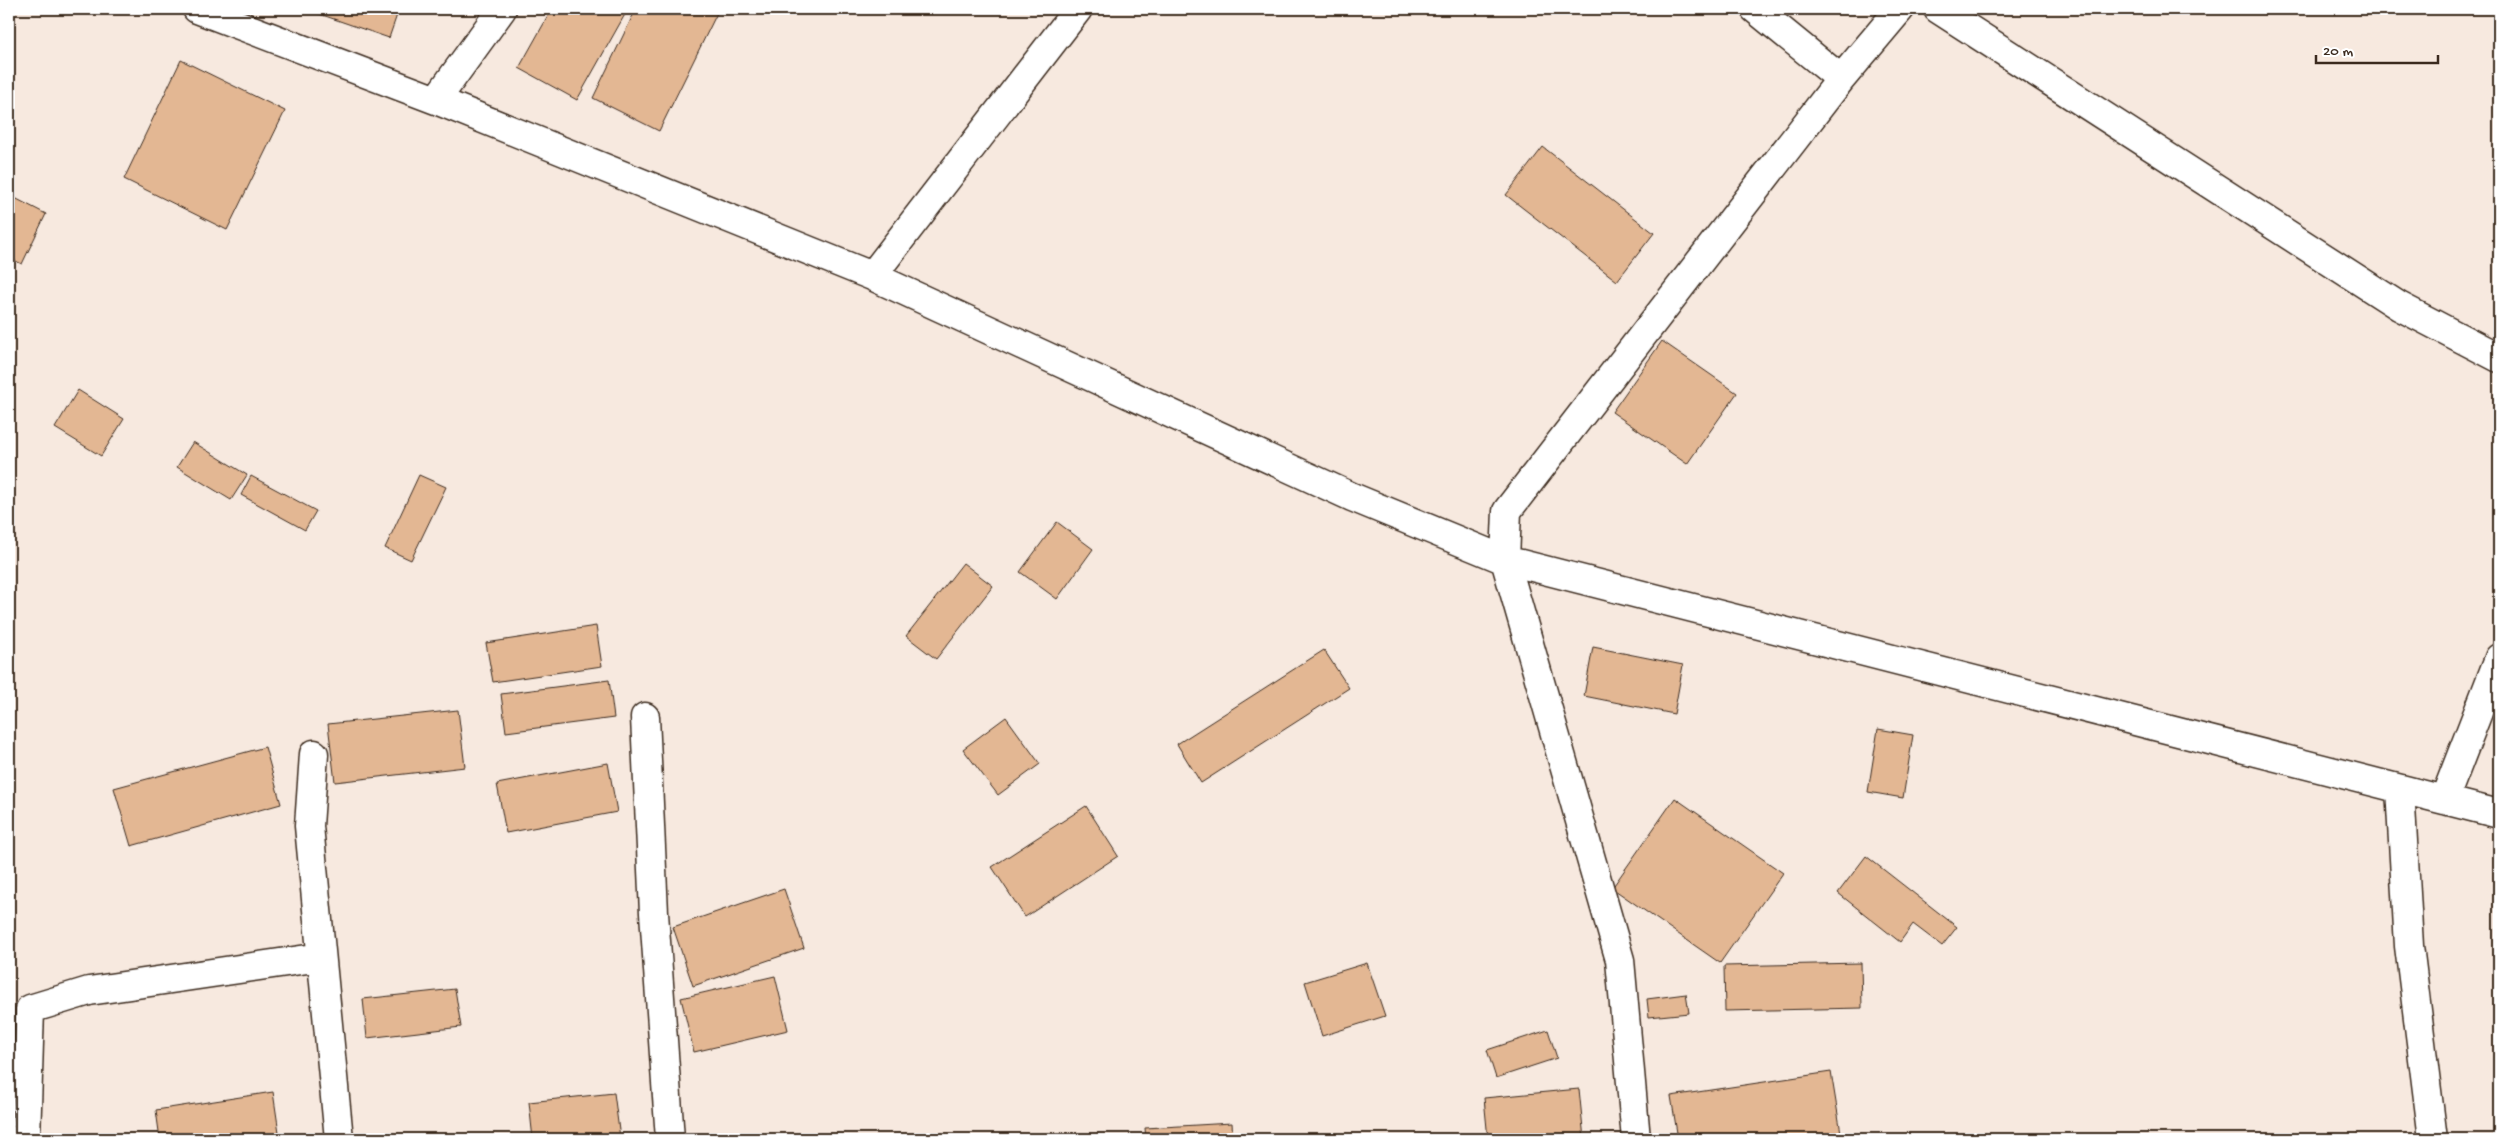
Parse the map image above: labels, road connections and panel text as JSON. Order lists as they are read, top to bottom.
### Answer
{
  "scale_bar": "20 m"
}
